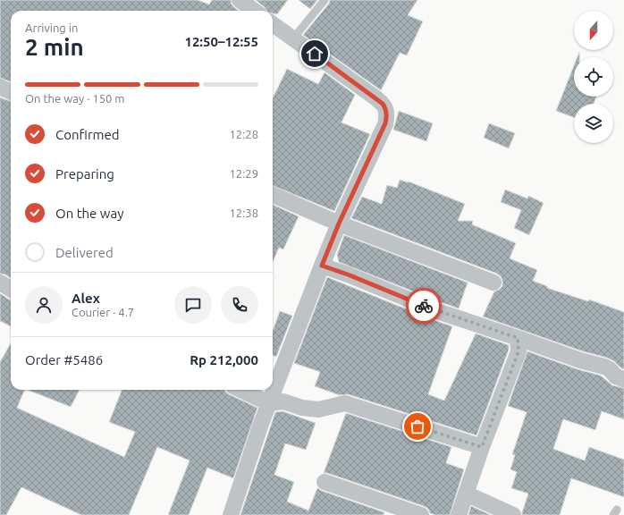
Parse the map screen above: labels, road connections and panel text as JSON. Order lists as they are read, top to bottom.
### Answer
{
  "north": "bottom",
  "page": {
    "heading": ["2 min", "Arriving in", "12:50–12:55"],
    "panel": [
      "Alex",
      "Courier · 4.7",
      "Order #5486",
      "Rp 212,000"
    ],
    "bar": "On the way · 150 m",
    "list": [
      ["Confirmed", "12:28"],
      ["Preparing", "12:29"],
      ["On the way", "12:38"],
      "Delivered"
    ]
  }
}
